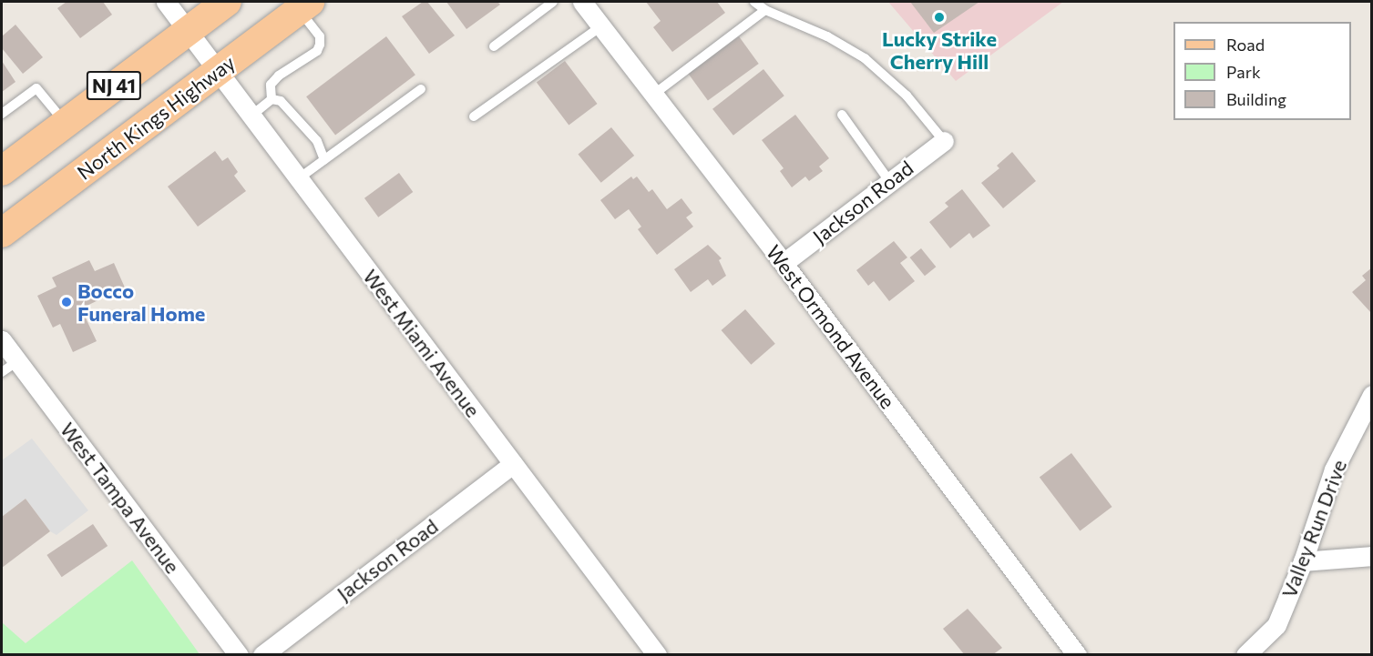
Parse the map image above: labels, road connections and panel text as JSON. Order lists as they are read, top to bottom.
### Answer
{
  "streets": {
    "main road": ["NJ 41", "North Kings Highway"],
    "street": [
      "Jackson Road",
      "West Ormond Avenue",
      "West Miami Avenue",
      "West Tampa Avenue",
      "Valley Run Drive"
    ]
  },
  "crossings": [
    ["NJ 41", "West Miami Avenue"],
    ["North Kings Highway", "West Miami Avenue"],
    ["Jackson Road", "West Ormond Avenue"],
    ["Jackson Road", "West Miami Avenue"]
  ],
  "places": ["Lucky Strike Cherry Hill", "Bocco Funeral Home"],
  "legend": ["Road", "Park", "Building"]
}
